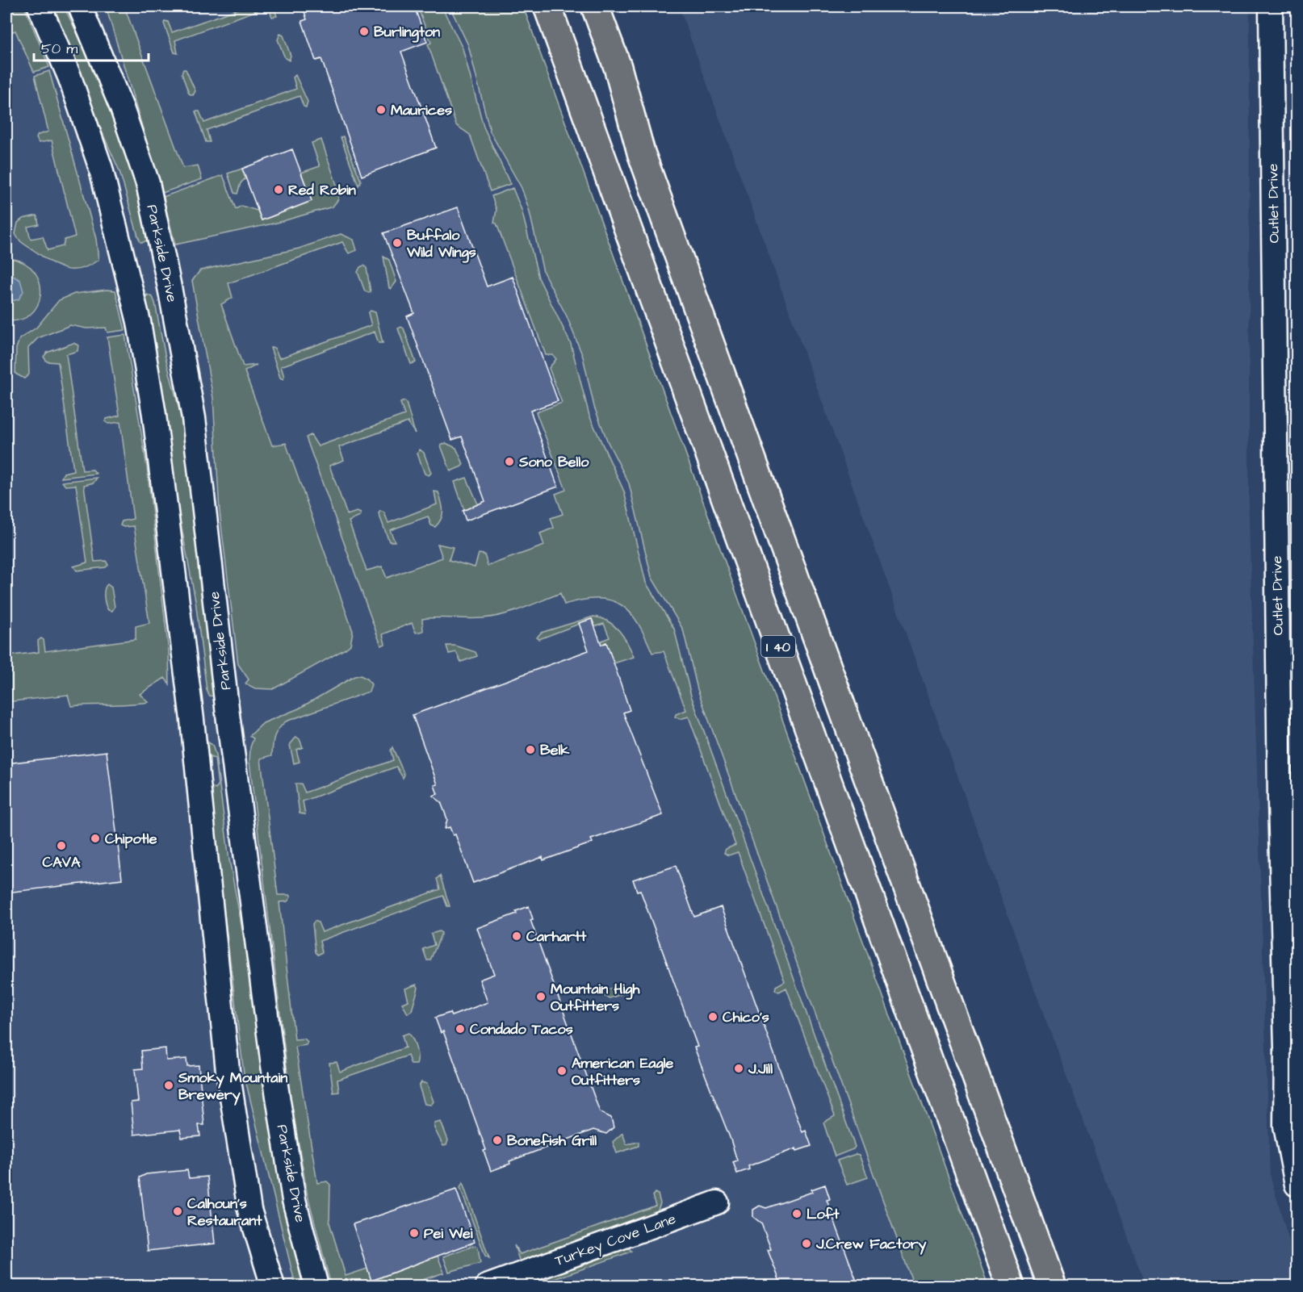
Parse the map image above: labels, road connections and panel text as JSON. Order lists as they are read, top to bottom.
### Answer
{
  "streets": {
    "highway": ["I 40"],
    "street": ["Outlet Drive", "Parkside Drive", "Turkey Cove Lane"]
  },
  "places": [
    "Burlington",
    "Maurices",
    "Red Robin",
    "Buffalo Wild Wings",
    "Sono Bello",
    "Belk",
    "Chipotle",
    "CAVA",
    "Carhartt",
    "Mountain High Outfitters",
    "Chico's",
    "Condado Tacos",
    "J.Jill",
    "American Eagle Outfitters",
    "Smoky Mountain Brewery",
    "Bonefish Grill",
    "Calhoun's Restaurant",
    "Loft",
    "Pei Wei",
    "J.Crew Factory"
  ],
  "scale_bar": "50 m"
}
